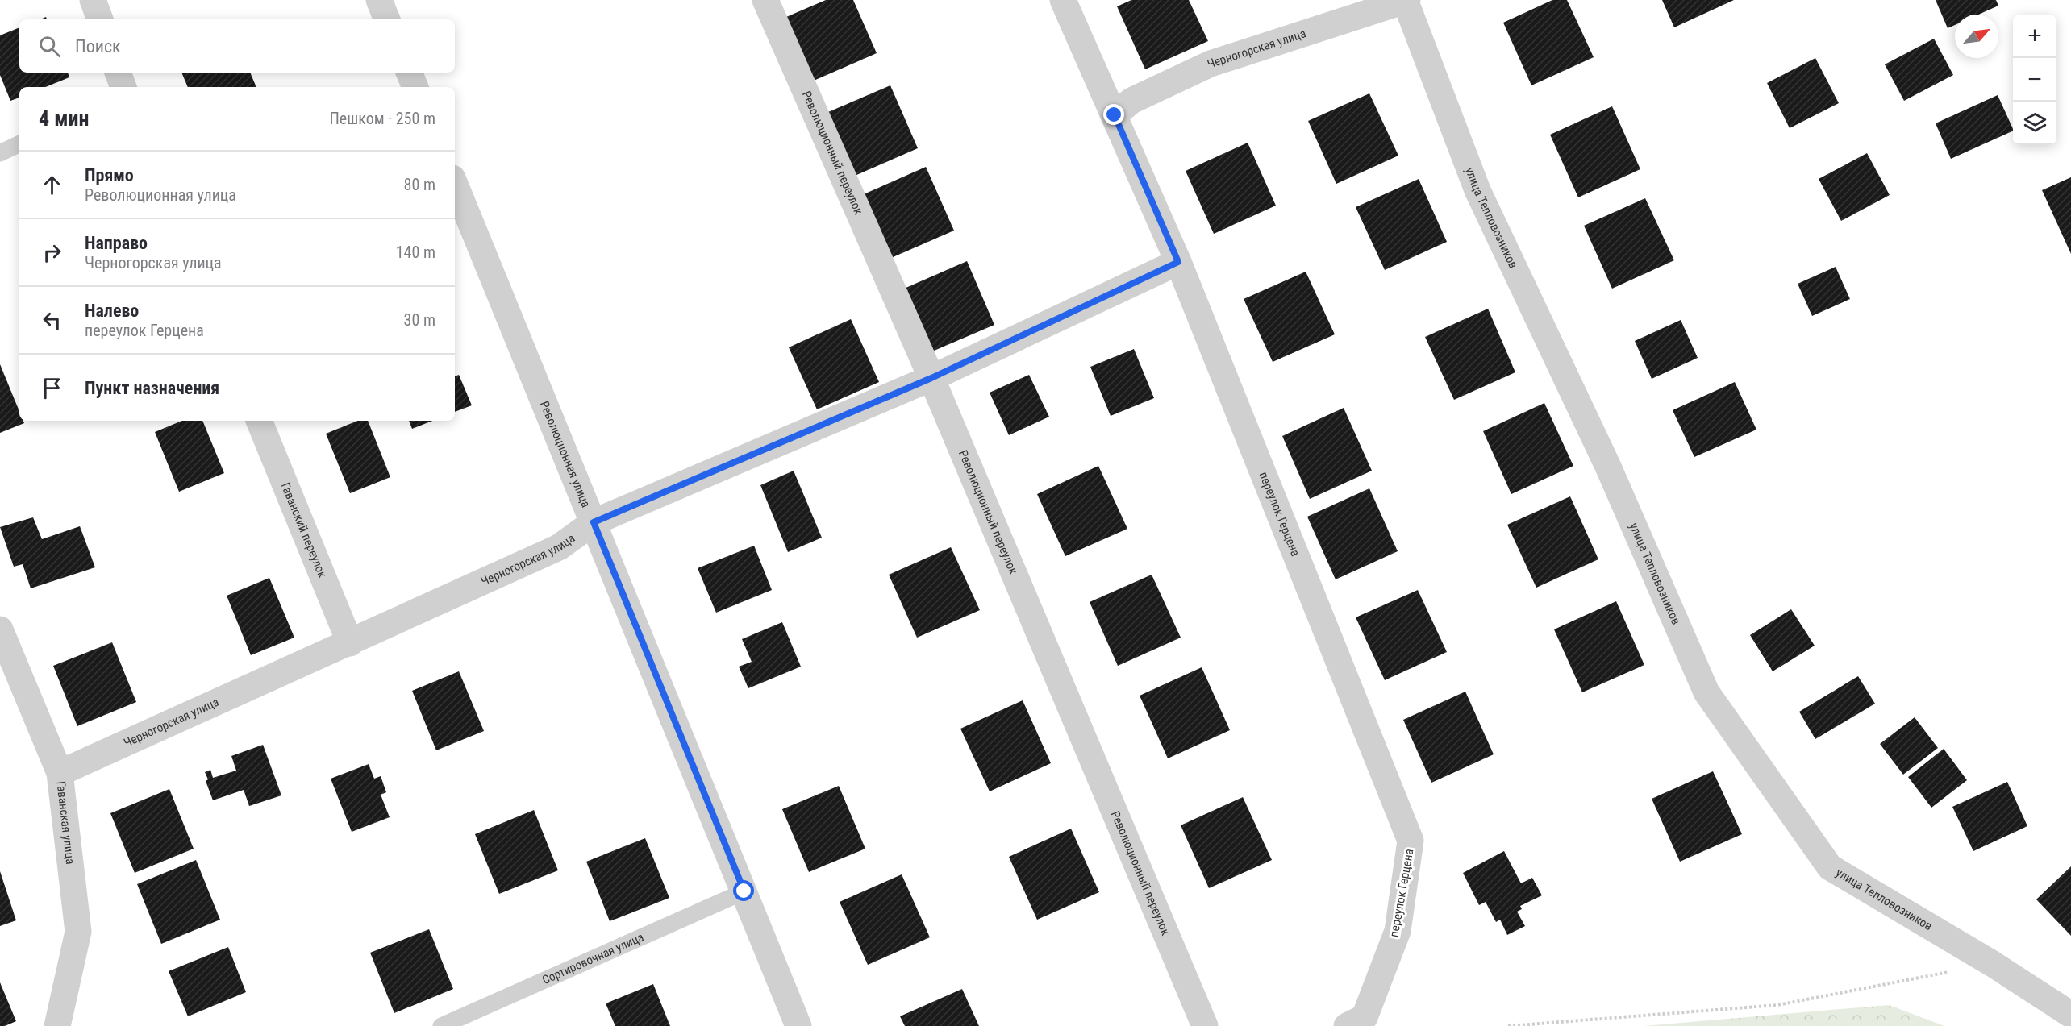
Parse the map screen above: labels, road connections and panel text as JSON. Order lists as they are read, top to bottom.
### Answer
{
  "streets": {
    "street": [
      "Черногорская улица",
      "Революционный переулок",
      "улица Тепловозников",
      "Революционная улица",
      "переулок Герцена",
      "Гаванский переулок",
      "Гаванская улица"
    ],
    "lane": ["Сортировочная улица"]
  },
  "crossings": [
    ["Черногорская улица", "Революционный переулок"],
    ["Черногорская улица", "улица Тепловозников"],
    ["Черногорская улица", "Революционная улица"],
    ["Черногорская улица", "переулок Герцена"],
    ["Черногорская улица", "Гаванский переулок"],
    ["Черногорская улица", "Гаванская улица"],
    ["Революционная улица", "Сортировочная улица"]
  ],
  "north": "top right",
  "page": {
    "map_buttons": ["+", "−"],
    "search": "Поиск",
    "heading": ["4 мин", "Пешком · 250 m"],
    "list": [
      ["Прямо", "Революционная улица", "80 m"],
      ["Направо", "Черногорская улица", "140 m"],
      ["Налево", "переулок Герцена", "30 m"],
      "Пункт назначения"
    ]
  }
}
